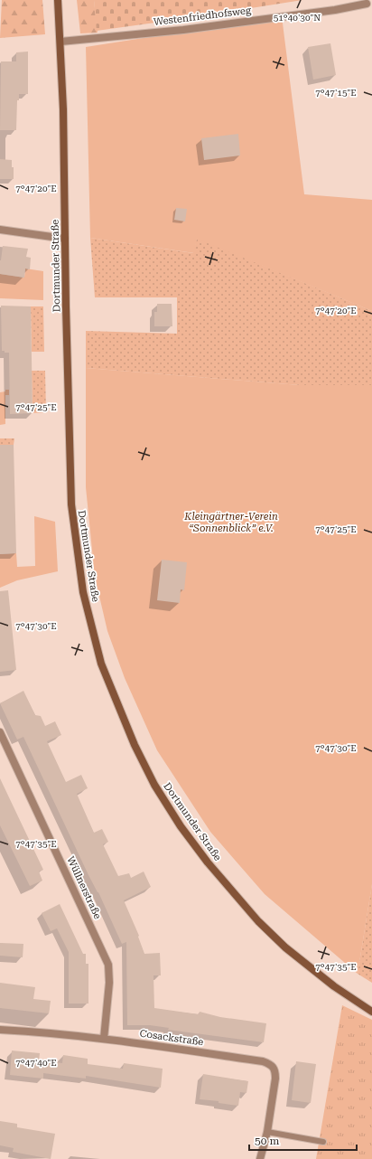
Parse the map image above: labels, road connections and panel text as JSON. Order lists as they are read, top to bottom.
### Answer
{
  "streets": {
    "main road": ["Dortmunder Straße"],
    "street": ["Westenfriedhofsweg", "Wüllnerstraße", "Cosackstraße"]
  },
  "crossings": [
    ["Westenfriedhofsweg", "Dortmunder Straße"],
    ["Wüllnerstraße", "Cosackstraße"]
  ],
  "parks": ["Kleingärtner-Verein “Sonnenblick” e.V."],
  "scale_bar": "50 m",
  "coordinates": [
    "51°40'30\"N",
    "7°47'15\"E",
    "7°47'20\"E",
    "7°47'25\"E",
    "7°47'30\"E",
    "7°47'35\"E",
    "7°47'40\"E"
  ]
}
